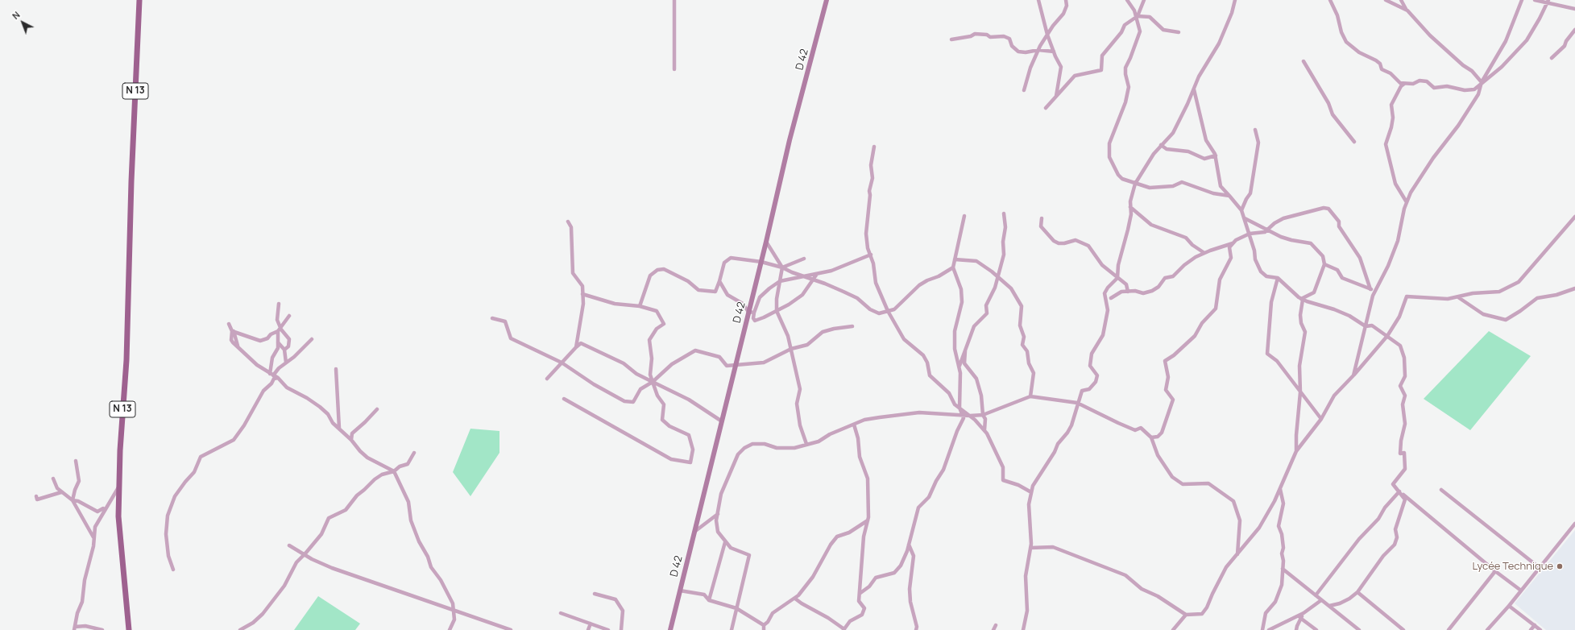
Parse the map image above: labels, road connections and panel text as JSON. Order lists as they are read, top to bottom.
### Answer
{
  "streets": {
    "main road": ["N 13"],
    "street": ["D 42"]
  },
  "places": ["Lycée Technique"],
  "north": "top left"
}
